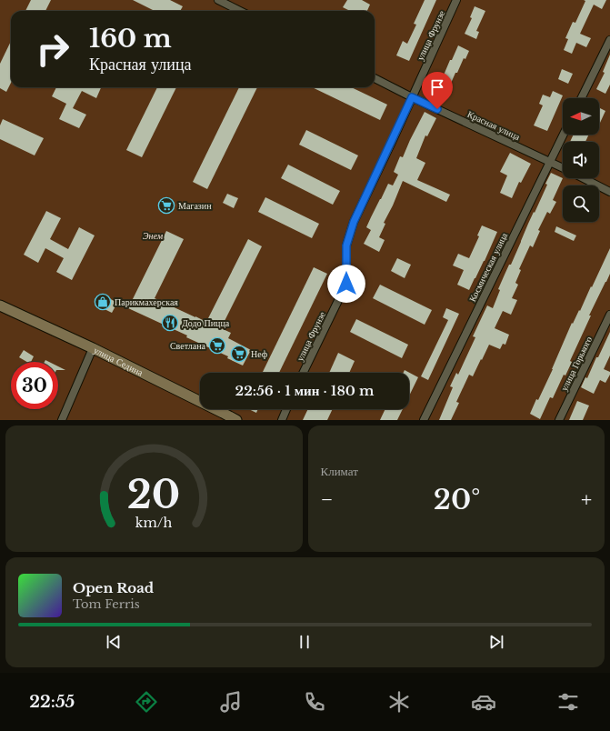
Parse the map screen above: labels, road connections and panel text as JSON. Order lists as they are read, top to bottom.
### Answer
{
  "streets": {
    "street": [
      "улица Фрунзе",
      "Красная улица",
      "Космическая улица",
      "улица Седина",
      "улица Горького"
    ]
  },
  "crossings": [
    ["улица Фрунзе", "Красная улица"],
    ["Красная улица", "Космическая улица"]
  ],
  "parks": ["Энем"],
  "places": {
    "supermarket": ["Магазин", "Светлана", "Неф"],
    "shop": ["Парикмахерская"],
    "restaurant": ["Додо Пицца"]
  },
  "north": "left",
  "page": {
    "turn": ["160 m", "Красная улица"],
    "limit": "30",
    "trip": "22:56 · 1 мин · 180 m",
    "tile": "Климат",
    "heat": ["−", "20°", "+"],
    "song": ["Open Road", "Tom Ferris"],
    "tabs": "22:55",
    "gauge": ["20", "km/h"]
  }
}
